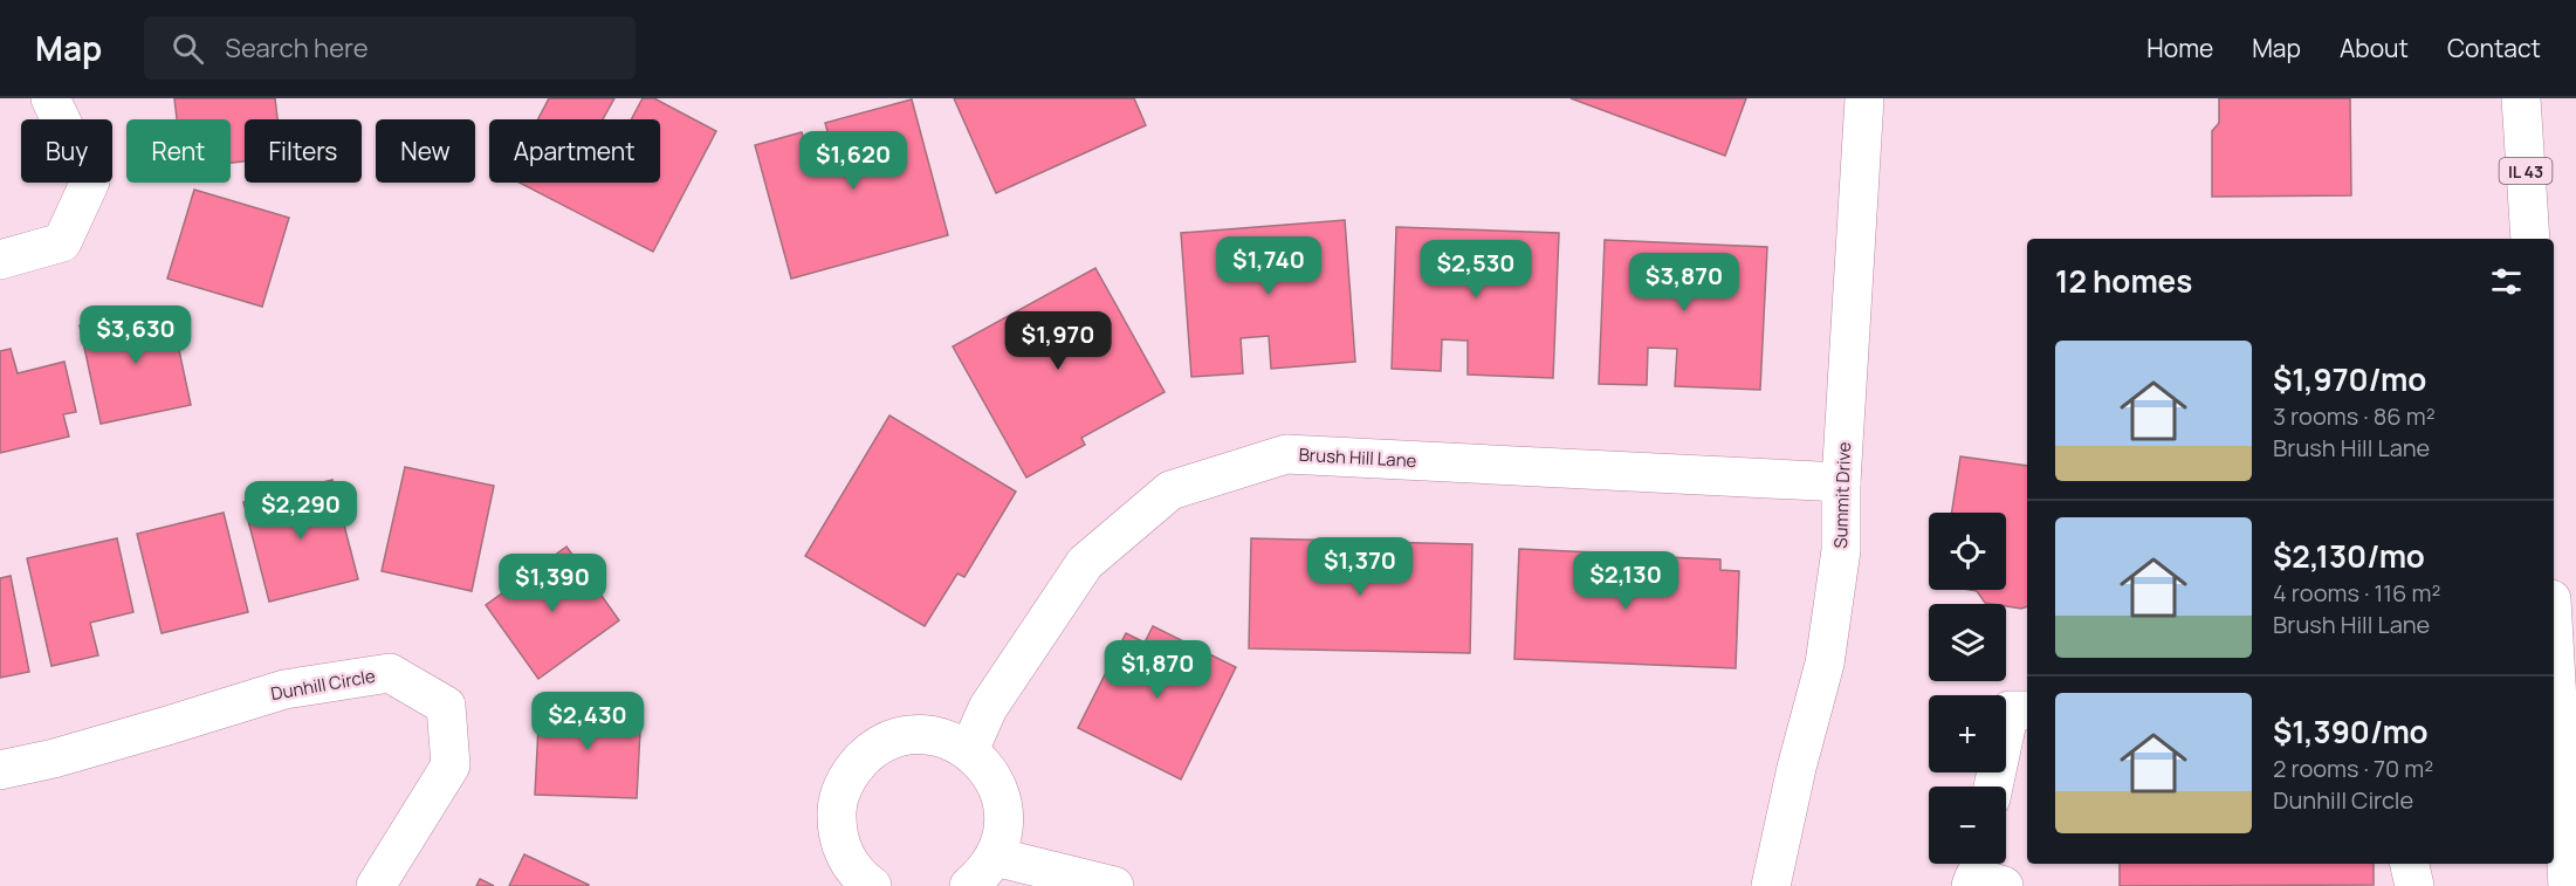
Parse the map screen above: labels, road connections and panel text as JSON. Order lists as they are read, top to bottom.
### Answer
{
  "streets": {
    "street": [
      "IL 43",
      "Brush Hill Lane",
      "Summit Drive",
      "Dunhill Circle"
    ]
  },
  "crossings": [
    ["Brush Hill Lane", "Summit Drive"]
  ],
  "page": {
    "header": "Map",
    "search": "Search here",
    "nav": [
      "Home",
      "Map",
      "About",
      "Contact"
    ],
    "chip": [
      "Buy",
      "Rent",
      "Filters",
      "New",
      "Apartment"
    ],
    "price": [
      "$1,620",
      "$1,740",
      "$2,530",
      "$3,870",
      "$3,630",
      "$1,970",
      "$2,290",
      "$1,370",
      "$2,130",
      "$1,390",
      "$1,870",
      "$2,430"
    ],
    "heading": "12 homes",
    "list": [
      {
        "name": "$1,970/mo",
        "note": "3 rooms · 86 m² · Brush Hill Lane"
      },
      {
        "name": "$2,130/mo",
        "note": "4 rooms · 116 m² · Brush Hill Lane"
      },
      {
        "name": "$1,390/mo",
        "note": "2 rooms · 70 m² · Dunhill Circle"
      }
    ],
    "map_buttons": ["+", "−"]
  }
}
